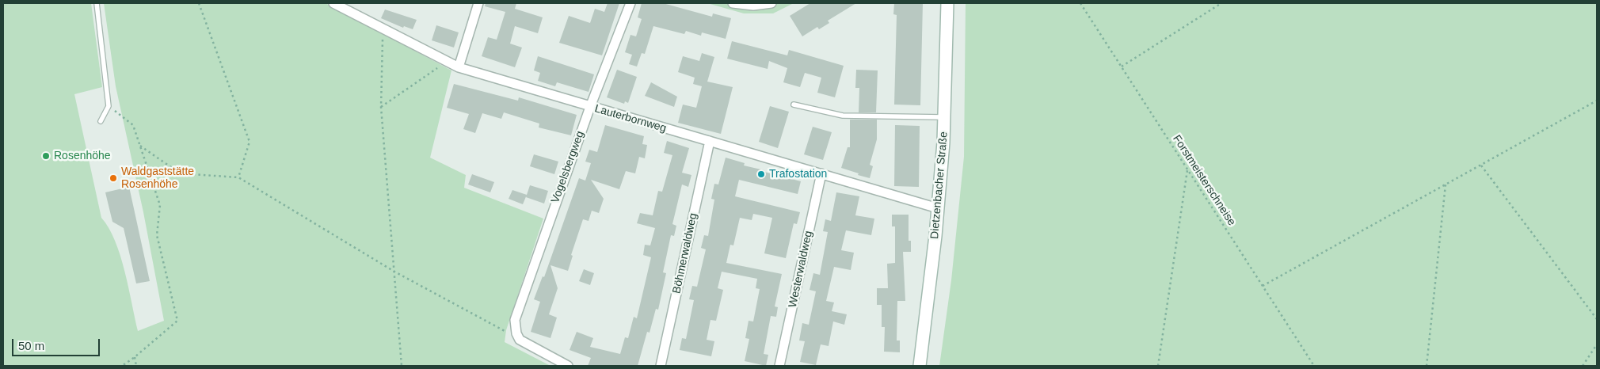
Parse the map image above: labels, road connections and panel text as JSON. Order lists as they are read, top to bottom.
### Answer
{
  "streets": {
    "main road": ["Dietzenbacher Straße"],
    "street": [
      "Lauterbornweg",
      "Vogelsbergweg",
      "Böhmerwaldweg",
      "Westerwaldweg"
    ],
    "path": ["Forstmeisterschneise"]
  },
  "crossings": [
    ["Lauterbornweg", "Vogelsbergweg"],
    ["Lauterbornweg", "Dietzenbacher Straße"],
    ["Lauterbornweg", "Böhmerwaldweg"],
    ["Lauterbornweg", "Westerwaldweg"]
  ],
  "places": ["Rosenhöhe", "Trafostation", "Waldgaststätte Rosenhöhe"],
  "scale_bar": "50 m"
}
